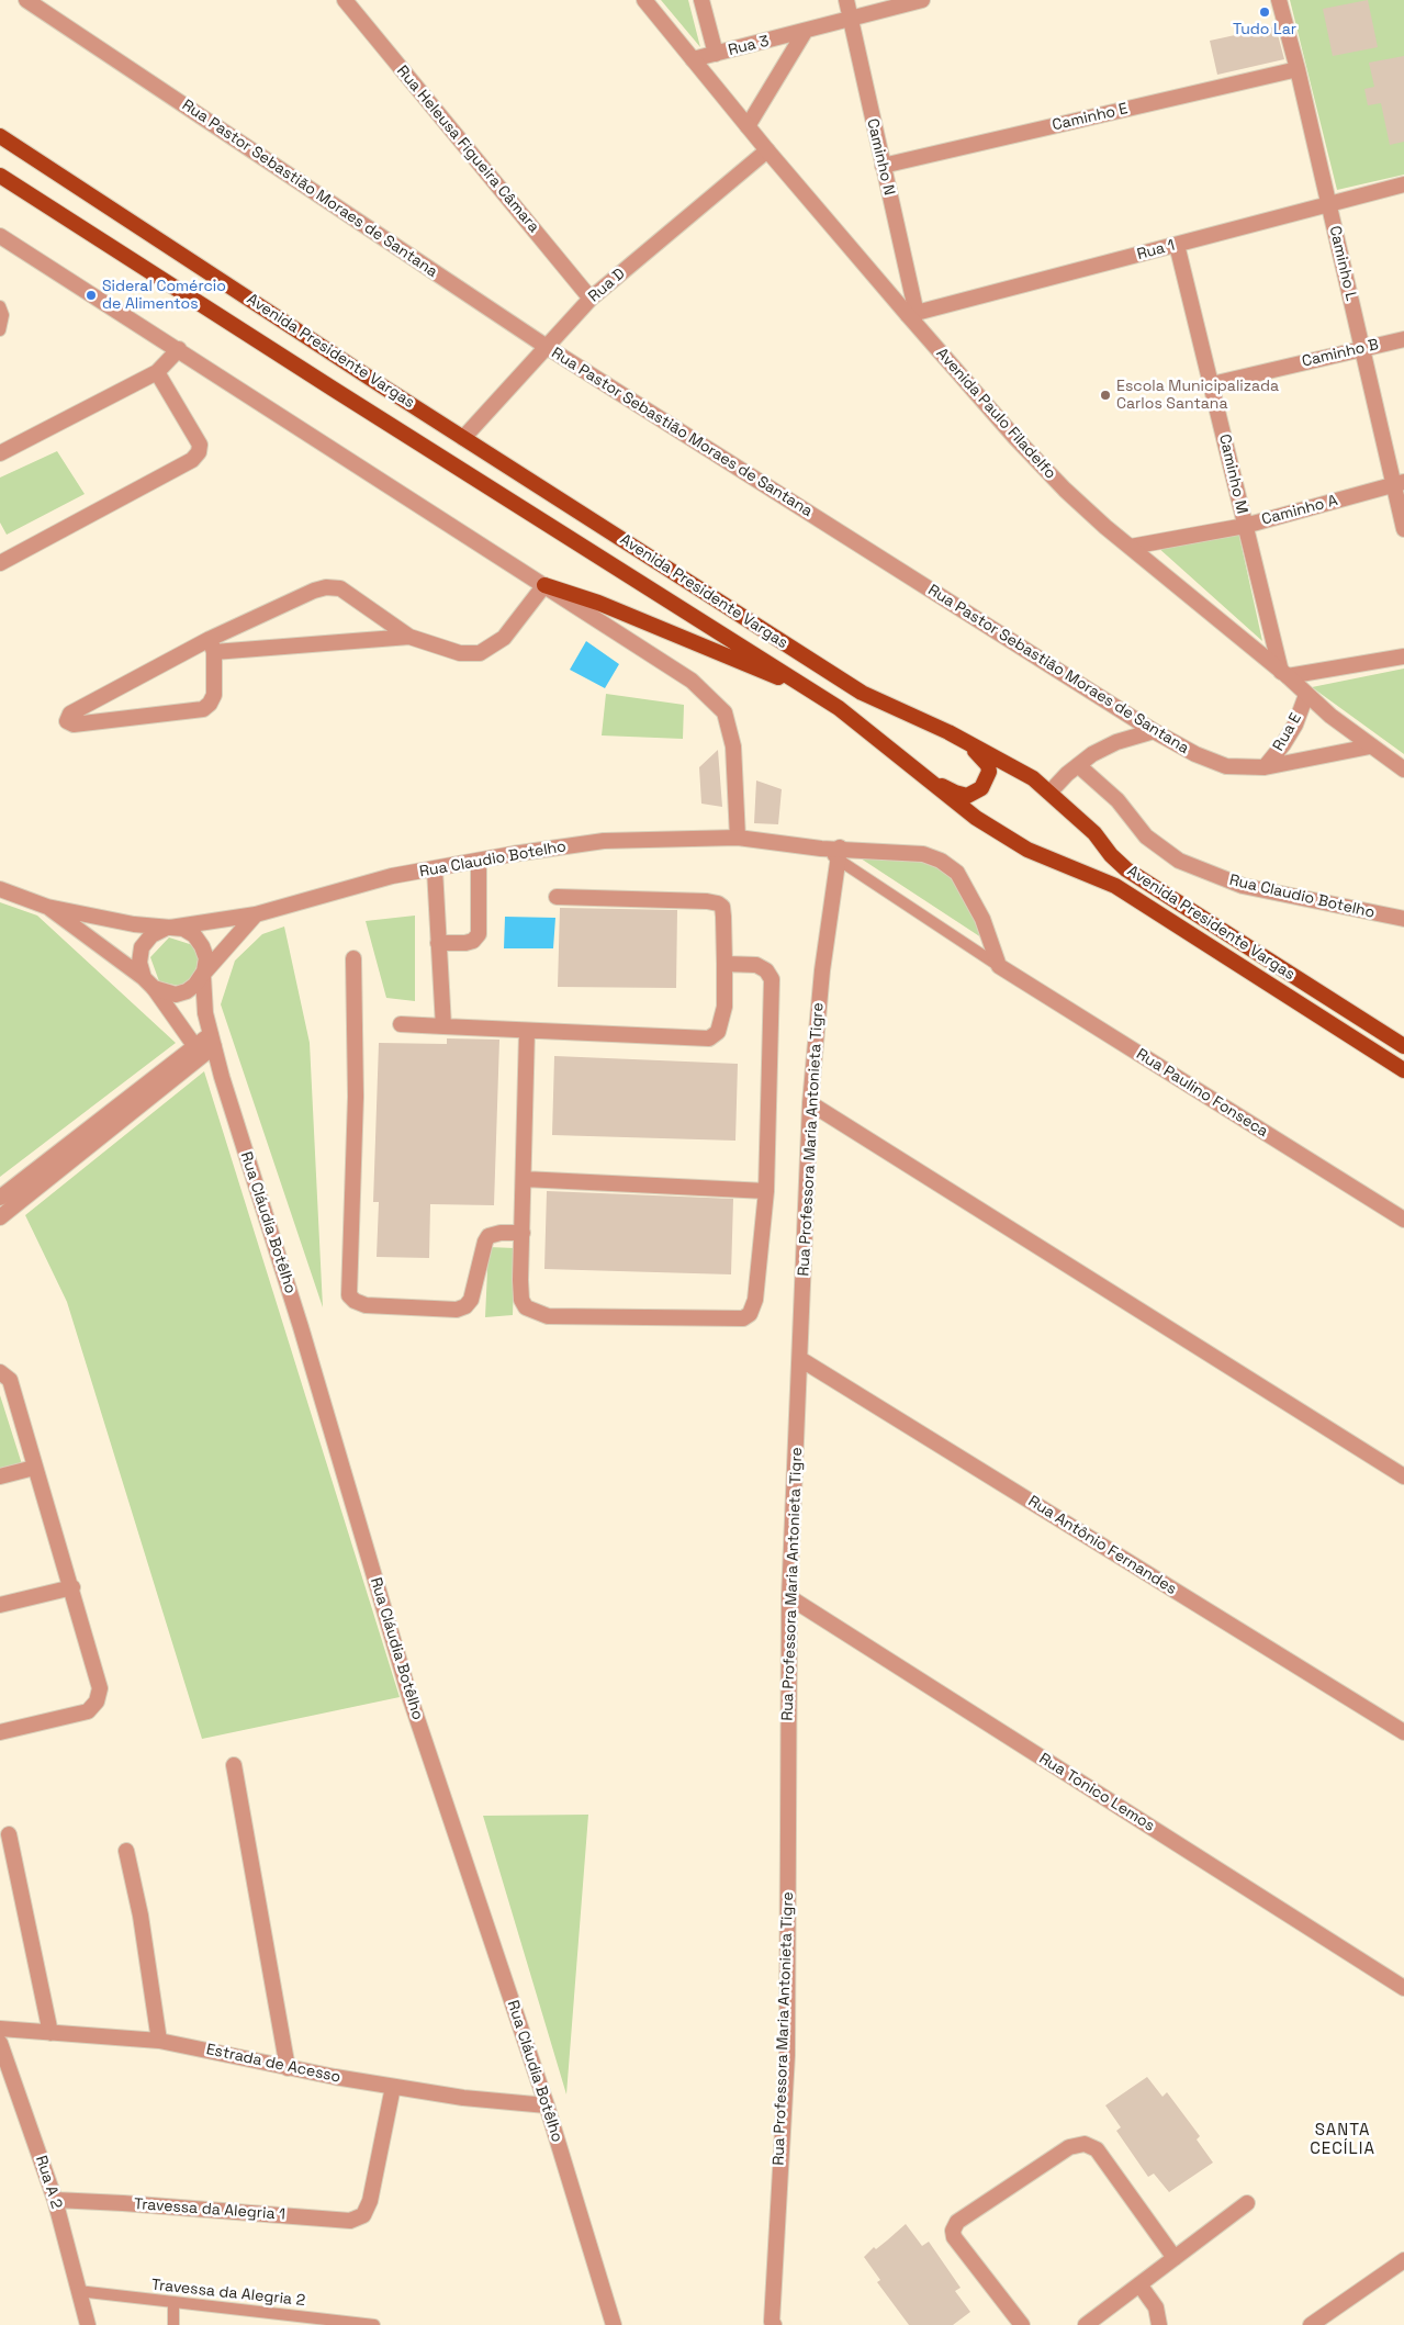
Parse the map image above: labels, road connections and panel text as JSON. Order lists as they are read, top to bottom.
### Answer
{
  "streets": {
    "main road": ["Avenida Presidente Vargas"],
    "street": [
      "Rua 3",
      "Caminho E",
      "Rua Heleusa Figueira Câmara",
      "Caminho N",
      "Rua Pastor Sebastião Moraes de Santana",
      "Rua 1",
      "Caminho L",
      "Rua D",
      "Caminho B",
      "Avenida Paulo Filadelfo",
      "Caminho M",
      "Caminho A",
      "Rua E",
      "Rua Claudio Botelho",
      "Rua Paulino Fonseca",
      "Rua Professora Maria Antonieta Tigre",
      "Rua Cláudia Botêlho",
      "Rua Antônio Fernandes",
      "Rua Tonico Lemos",
      "Estrada de Acesso",
      "Rua A 2",
      "Travessa da Alegria 1"
    ],
    "lane": ["Travessa da Alegria 2"]
  },
  "crossings": [
    ["Rua 3", "Caminho N"],
    ["Rua 3", "Avenida Paulo Filadelfo"],
    ["Caminho E", "Caminho N"],
    ["Caminho E", "Caminho L"],
    ["Rua Heleusa Figueira Câmara", "Rua D"],
    ["Caminho N", "Rua 1"],
    ["Caminho N", "Avenida Paulo Filadelfo"],
    ["Rua Pastor Sebastião Moraes de Santana", "Rua D"],
    ["Rua Pastor Sebastião Moraes de Santana", "Avenida Paulo Filadelfo"],
    ["Rua Pastor Sebastião Moraes de Santana", "Rua E"],
    ["Rua 1", "Caminho L"],
    ["Rua 1", "Avenida Paulo Filadelfo"],
    ["Rua 1", "Caminho M"],
    ["Caminho L", "Caminho B"],
    ["Caminho L", "Caminho A"],
    ["Rua D", "Avenida Presidente Vargas"],
    ["Rua D", "Avenida Paulo Filadelfo"],
    ["Caminho B", "Caminho M"],
    ["Avenida Paulo Filadelfo", "Caminho M"],
    ["Avenida Paulo Filadelfo", "Caminho A"],
    ["Avenida Paulo Filadelfo", "Rua E"],
    ["Caminho M", "Caminho A"],
    ["Rua Claudio Botelho", "Rua Paulino Fonseca"],
    ["Rua Claudio Botelho", "Rua Professora Maria Antonieta Tigre"],
    ["Rua Claudio Botelho", "Rua Cláudia Botêlho"],
    ["Rua Paulino Fonseca", "Rua Professora Maria Antonieta Tigre"],
    ["Rua Professora Maria Antonieta Tigre", "Rua Antônio Fernandes"],
    ["Rua Professora Maria Antonieta Tigre", "Rua Tonico Lemos"],
    ["Rua Cláudia Botêlho", "Estrada de Acesso"],
    ["Estrada de Acesso", "Travessa da Alegria 1"],
    ["Rua A 2", "Travessa da Alegria 1"],
    ["Rua A 2", "Travessa da Alegria 2"]
  ],
  "districts": ["SANTA CECÍLIA"],
  "places": ["Tudo Lar", "Sideral Comércio de Alimentos", "Escola Municipalizada Carlos Santana"]
}
